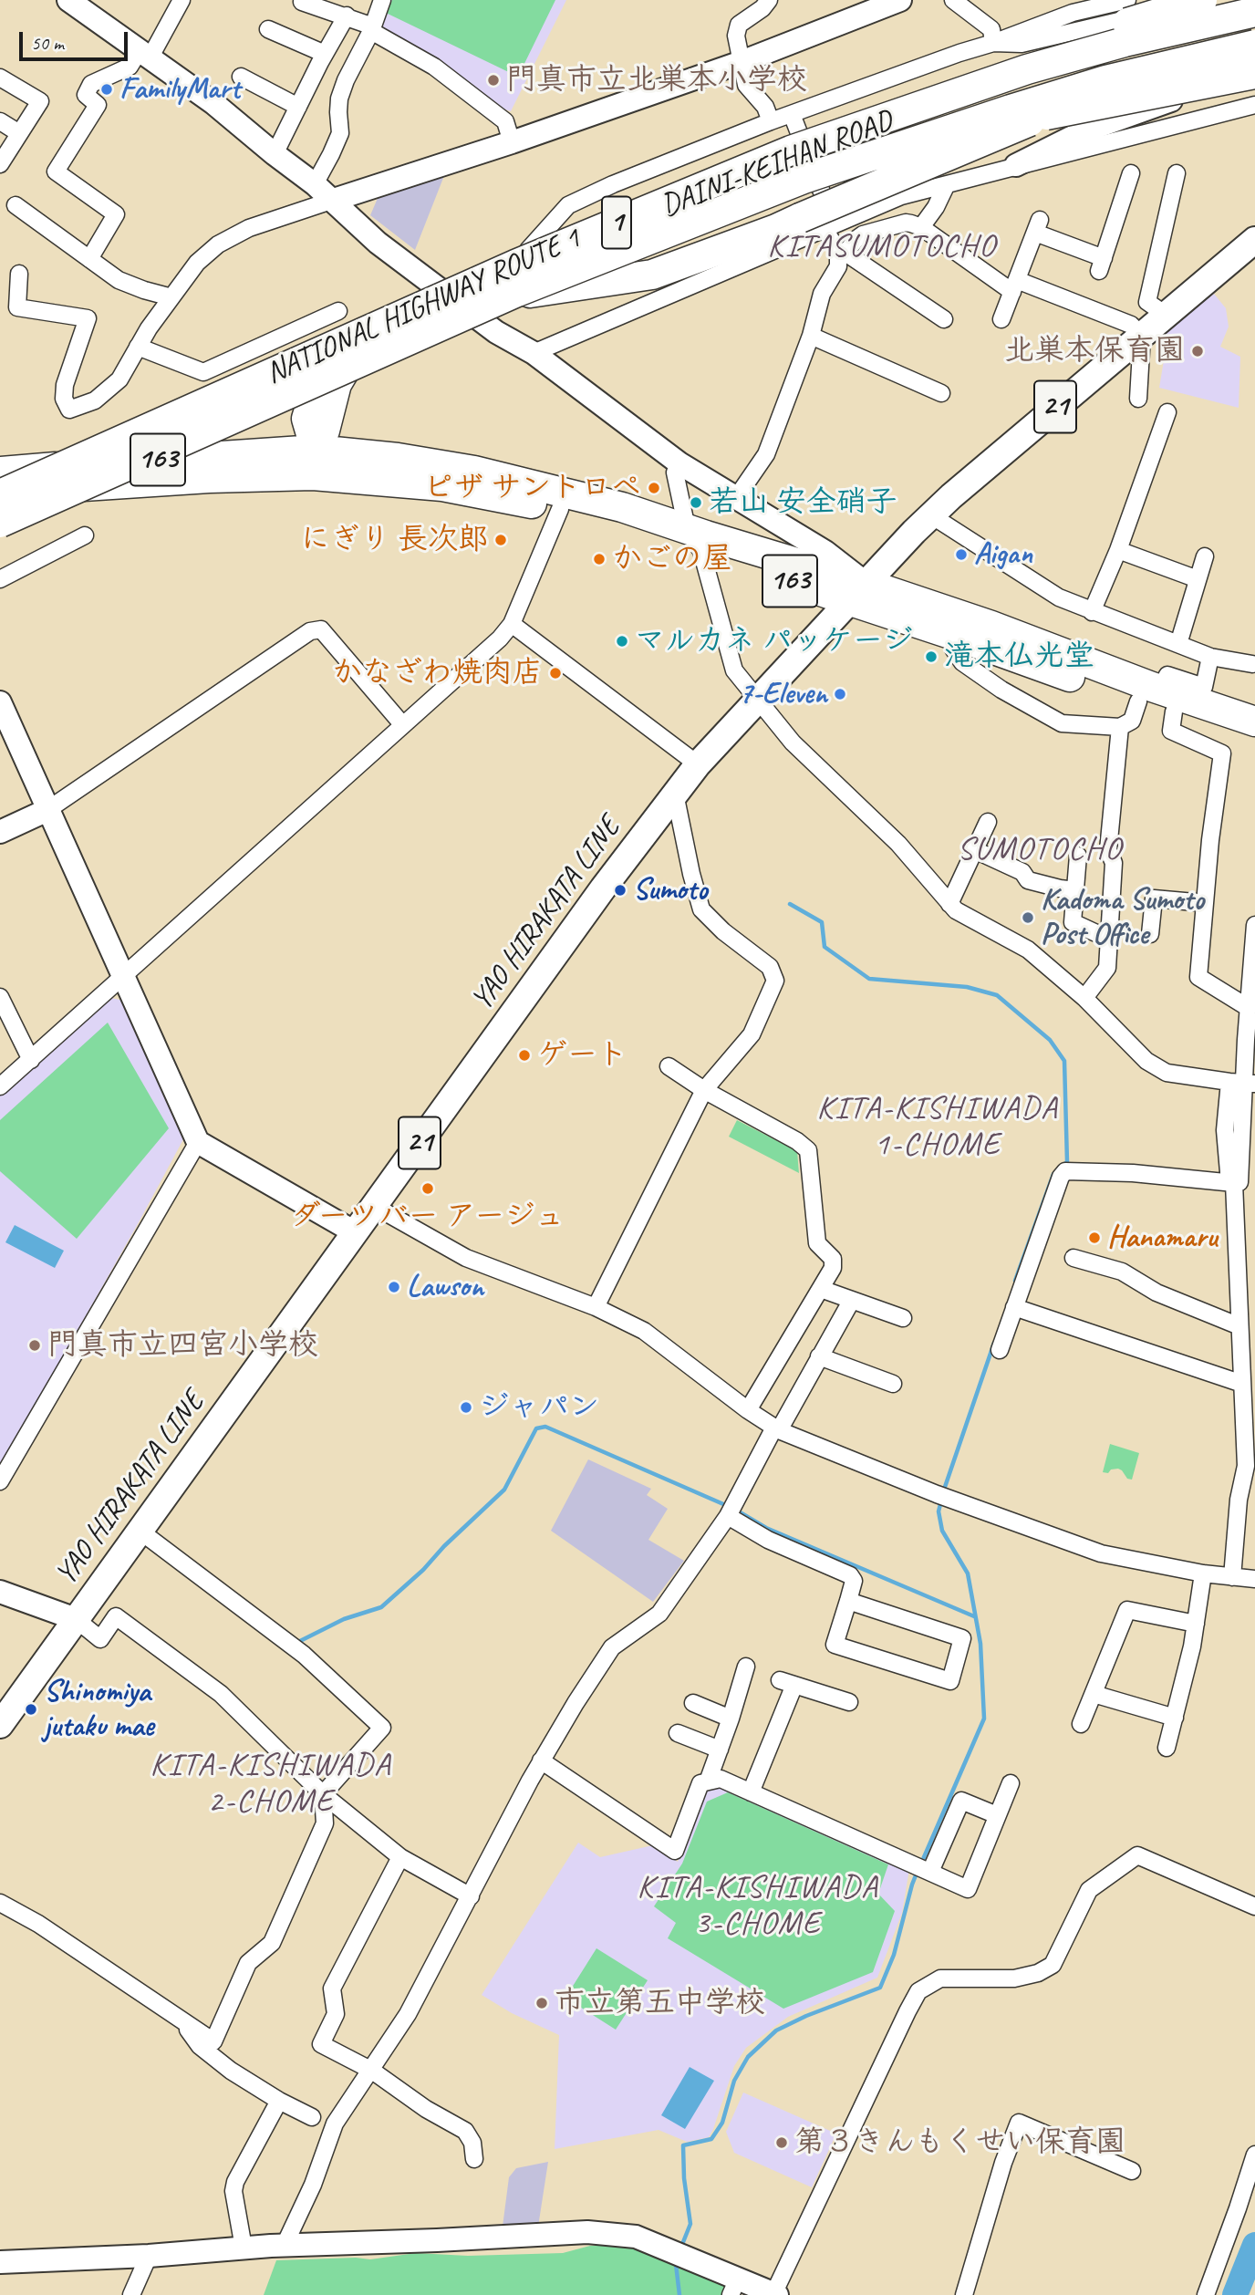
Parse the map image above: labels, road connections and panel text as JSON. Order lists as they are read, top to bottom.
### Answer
{
  "streets": {
    "highway": [
      "DAINI-KEIHAN ROAD",
      "1",
      "NATIONAL HIGHWAY ROUTE 1",
      "163"
    ],
    "main road": ["21", "YAO HIRAKATA LINE"]
  },
  "crossings": [
    ["DAINI-KEIHAN ROAD", "NATIONAL HIGHWAY ROUTE 1"],
    ["DAINI-KEIHAN ROAD", "163"],
    ["NATIONAL HIGHWAY ROUTE 1", "163"],
    ["163", "YAO HIRAKATA LINE"]
  ],
  "districts": [
    "KITASUMOTOCHO",
    "SUMOTOCHO",
    "KITA-KISHIWADA 1-CHOME",
    "KITA-KISHIWADA 2-CHOME",
    "KITA-KISHIWADA 3-CHOME"
  ],
  "places": [
    "門真市立北巣本小学校",
    "FamilyMart",
    "北巣本保育園",
    "ピザ サントロペ",
    "若山 安全硝子",
    "にぎり 長次郎",
    "Aigan",
    "かごの屋",
    "マルカネ パッケージ",
    "滝本仏光堂",
    "かなざわ焼肉店",
    "7-Eleven",
    "Sumoto",
    "Kadoma Sumoto Post Office",
    "ゲート",
    "ダーツバー アージュ",
    "Hanamaru",
    "Lawson",
    "門真市立四宮小学校",
    "ジャパン",
    "Shinomiya jutaku mae",
    "市立第五中学校",
    "第３きんもくせい保育園"
  ],
  "scale_bar": "50 m"
}
